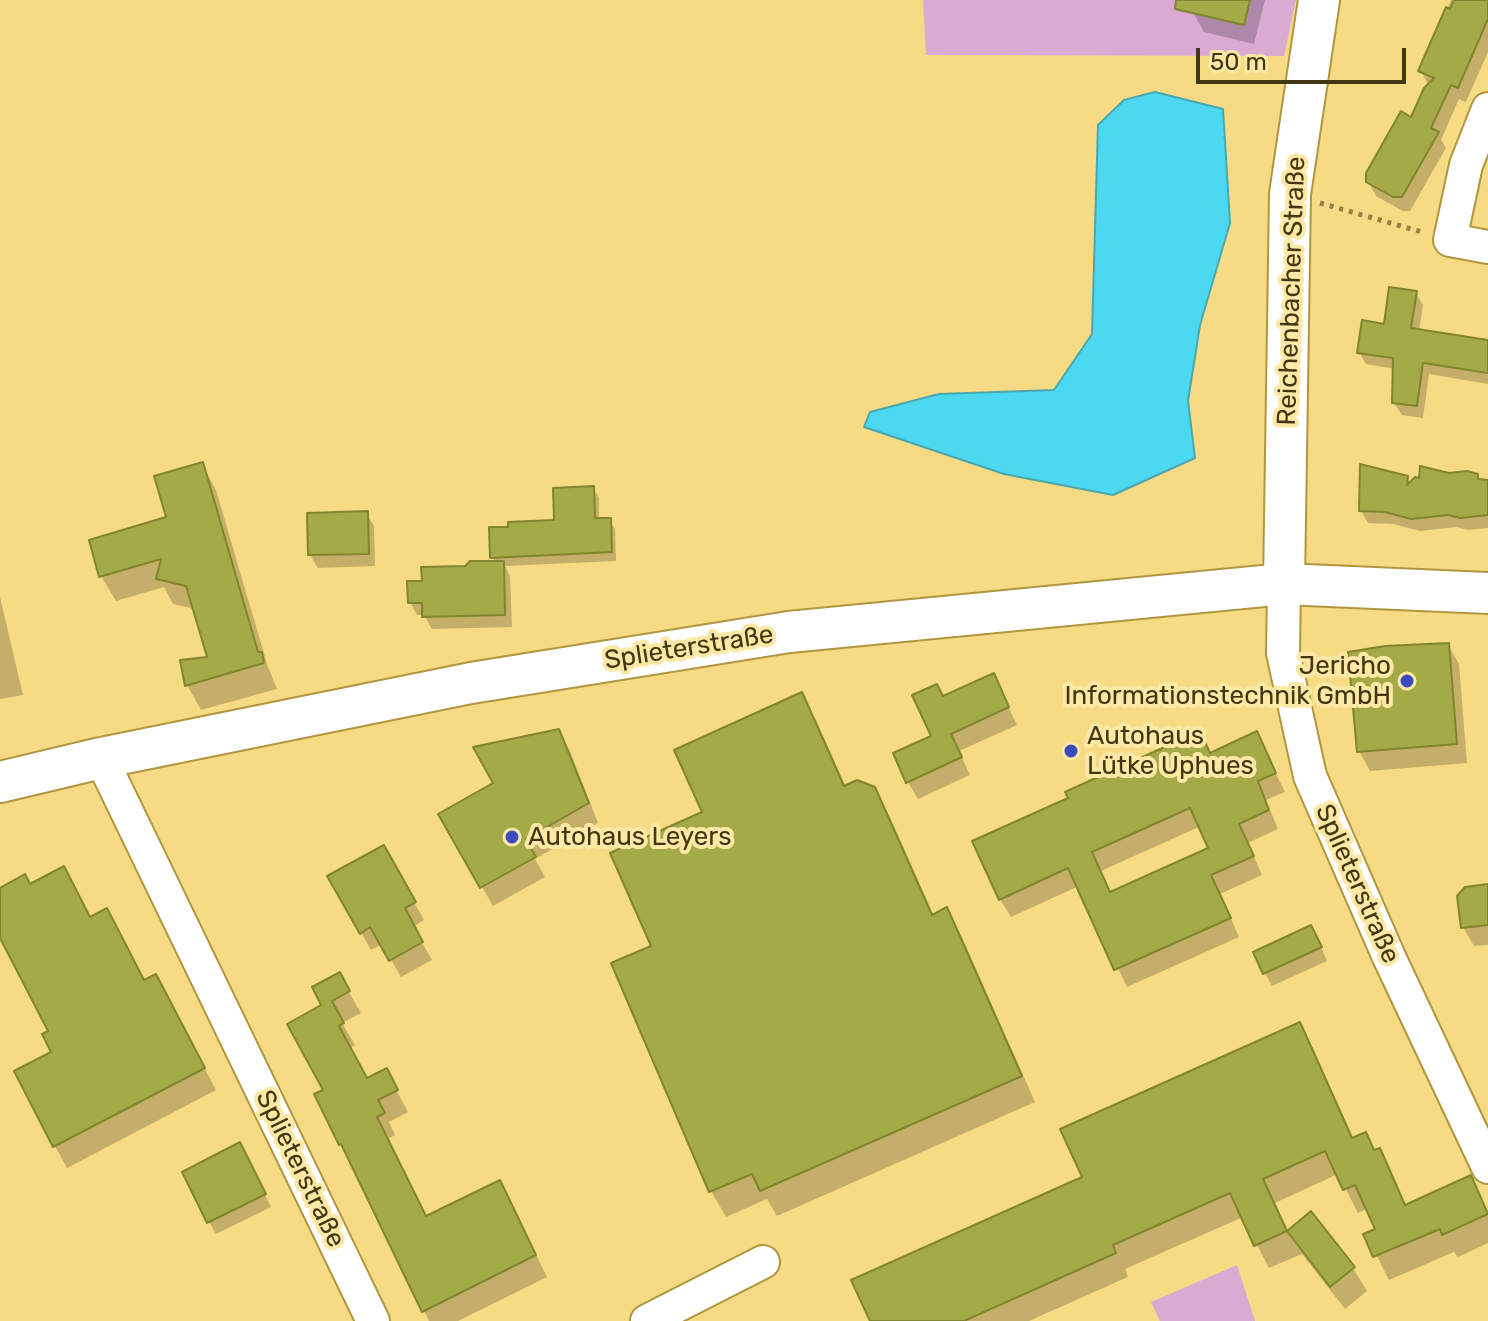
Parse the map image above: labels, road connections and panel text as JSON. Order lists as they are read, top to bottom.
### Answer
{
  "streets": {
    "street": ["Reichenbacher Straße", "Splieterstraße"]
  },
  "crossings": [
    ["Reichenbacher Straße", "Splieterstraße"]
  ],
  "places": ["Jericho Informationstechnik GmbH", "Autohaus Lütke Uphues", "Autohaus Leyers"],
  "scale_bar": "50 m"
}
